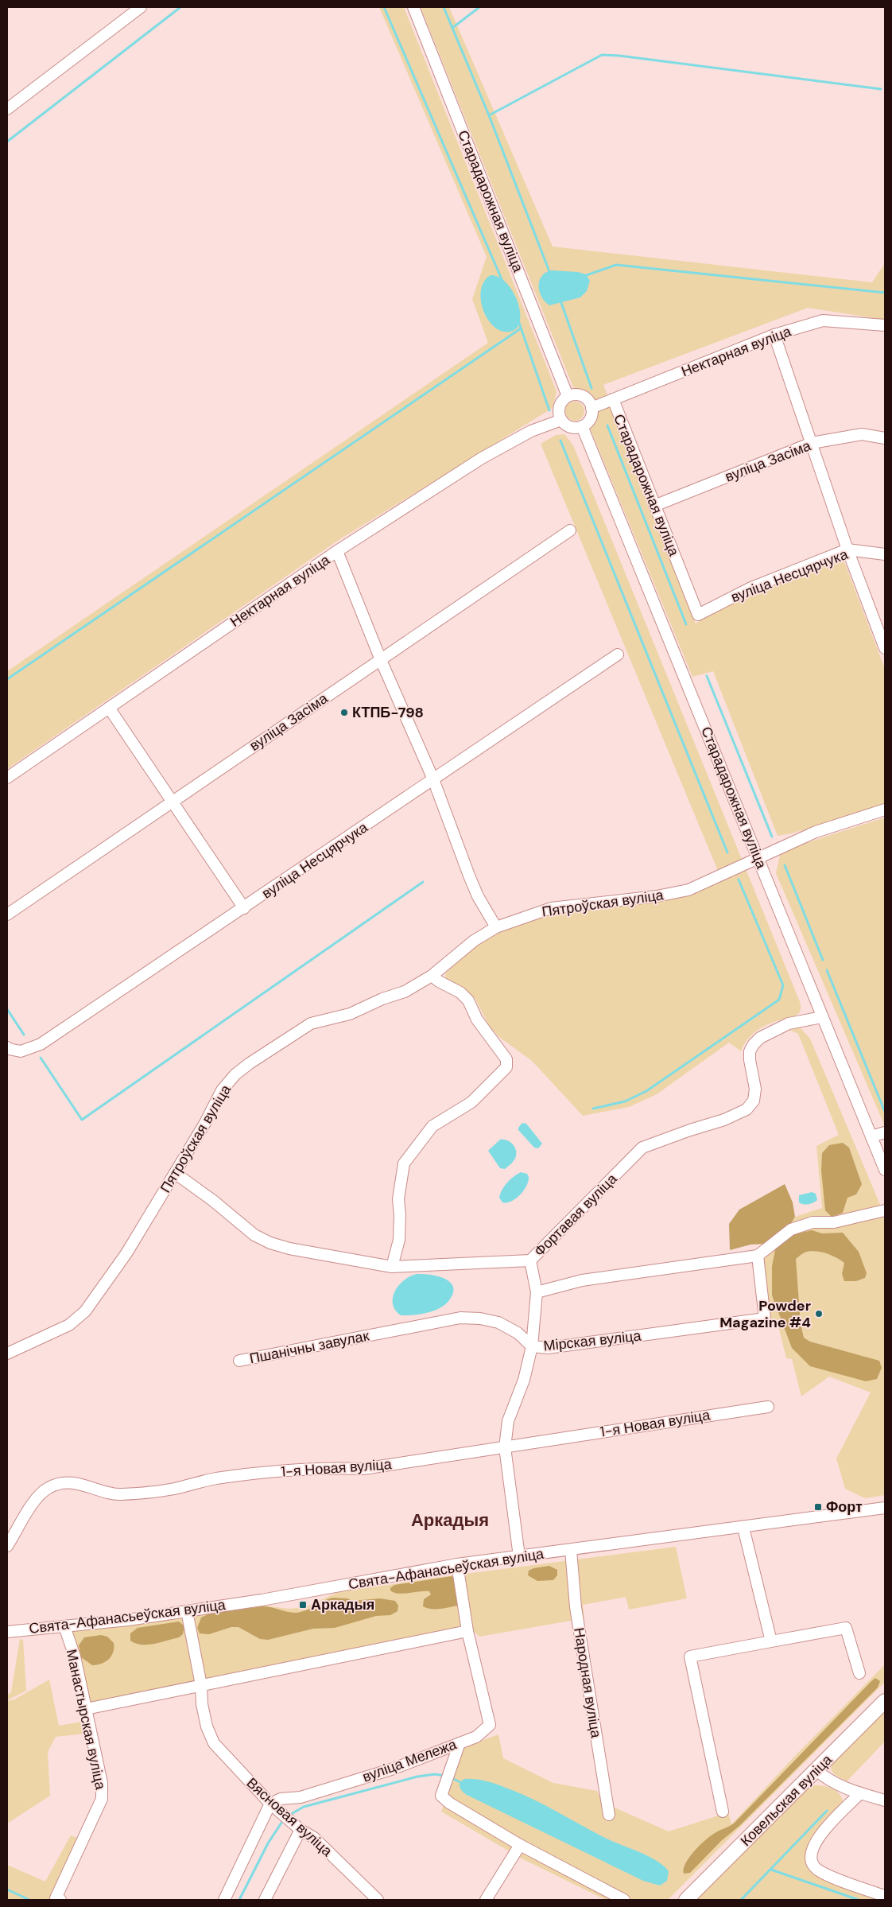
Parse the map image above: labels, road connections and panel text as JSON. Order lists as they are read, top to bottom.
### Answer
{
  "streets": {
    "main road": ["Ковельская вуліца"],
    "street": [
      "Старадарожная вуліца",
      "Нектарная вуліца",
      "вуліца Засіма",
      "вуліца Несцярчука",
      "Пятроўская вуліца",
      "Фортавая вуліца",
      "Мірская вуліца",
      "Пшанічны завулак",
      "1-я Новая вуліца",
      "Свята-Афанасьеўская вуліца",
      "Народная вуліца",
      "Манастырская вуліца",
      "вуліца Мележа",
      "Вясновая вуліца"
    ]
  },
  "crossings": [
    ["Старадарожная вуліца", "Нектарная вуліца"],
    ["Старадарожная вуліца", "вуліца Засіма"],
    ["Старадарожная вуліца", "вуліца Несцярчука"],
    ["Старадарожная вуліца", "Пятроўская вуліца"],
    ["Старадарожная вуліца", "Фортавая вуліца"],
    ["Пятроўская вуліца", "Фортавая вуліца"],
    ["Мірская вуліца", "Пшанічны завулак"],
    ["Свята-Афанасьеўская вуліца", "Народная вуліца"],
    ["Свята-Афанасьеўская вуліца", "Манастырская вуліца"],
    ["Свята-Афанасьеўская вуліца", "вуліца Мележа"],
    ["Свята-Афанасьеўская вуліца", "Вясновая вуліца"],
    ["вуліца Мележа", "Вясновая вуліца"]
  ],
  "districts": ["Аркадыя"],
  "places": {
    "other": ["КТПБ-798", "Powder Magazine #4"],
    "transit": ["Форт", "Аркадыя"]
  }
}
